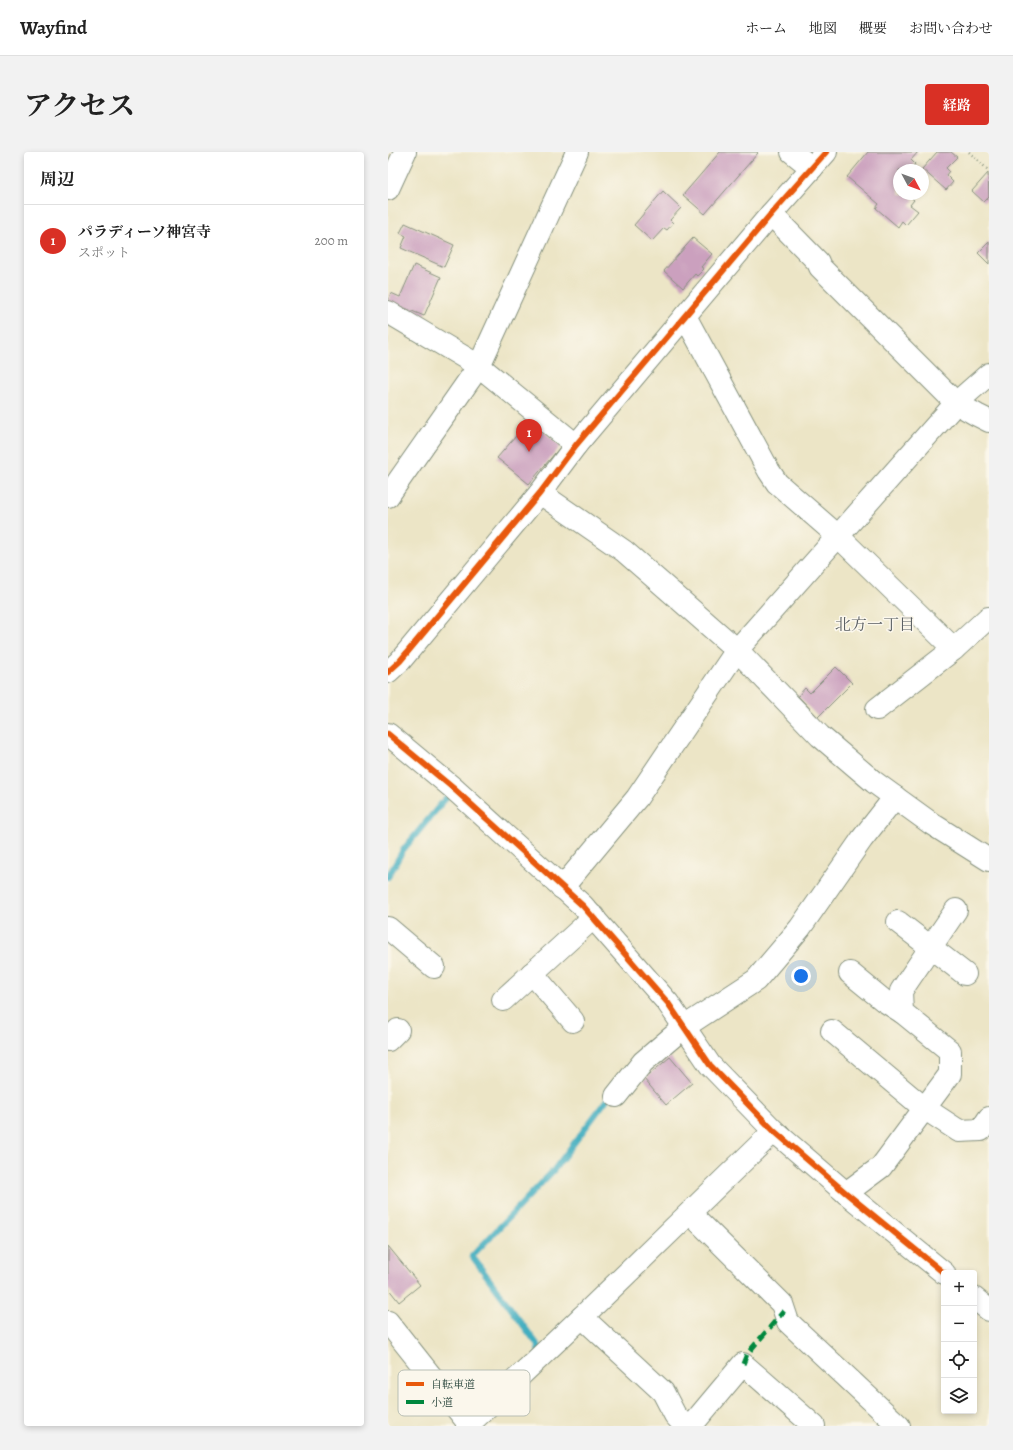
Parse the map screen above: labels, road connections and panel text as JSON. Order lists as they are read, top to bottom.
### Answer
{
  "districts": ["北方一丁目"],
  "legend": ["自転車道", "小道"],
  "north": "bottom right",
  "page": {
    "header": "Wayfind",
    "nav": [
      "ホーム",
      "地図",
      "概要",
      "お問い合わせ"
    ],
    "title": "アクセス",
    "buttons": "経路",
    "heading": "周辺",
    "list": [
      {
        "mark": "1",
        "name": "パラディーソ神宮寺",
        "note": "スポット",
        "value": "200 m"
      }
    ],
    "pins": "1",
    "map_buttons": ["+", "−"]
  }
}
